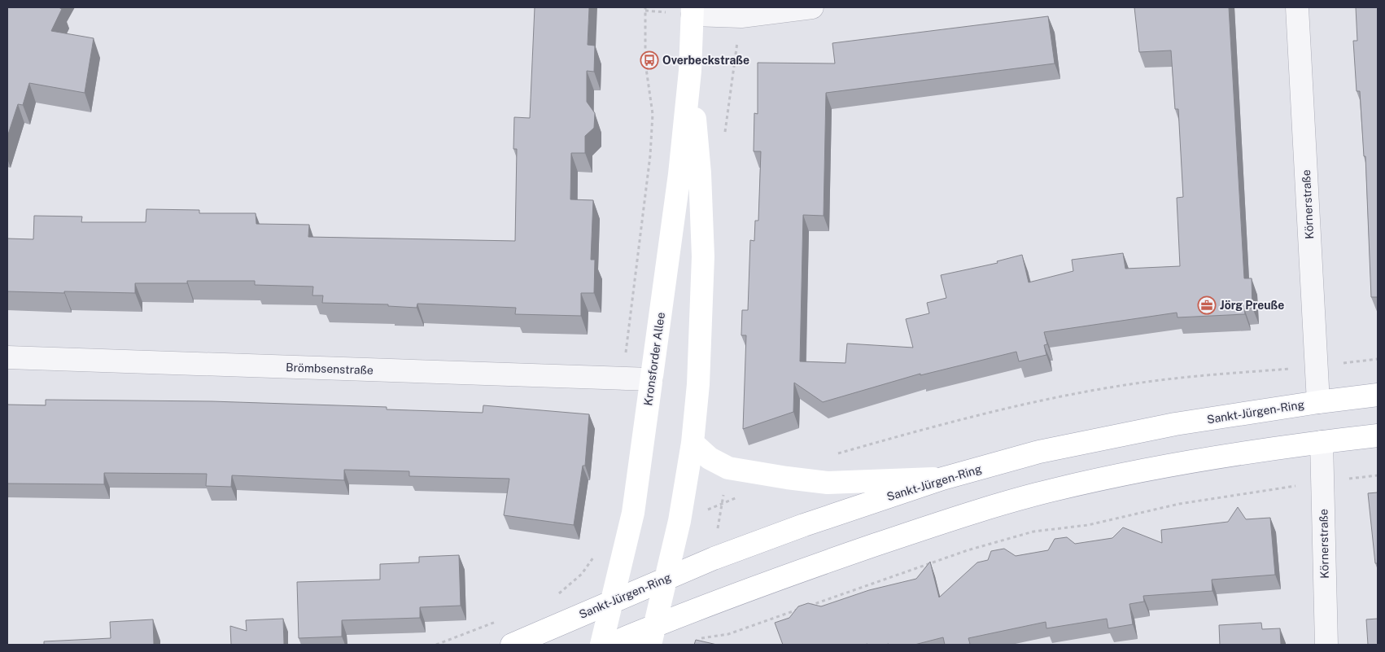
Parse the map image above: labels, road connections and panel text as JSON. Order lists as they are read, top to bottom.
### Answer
{
  "streets": {
    "main road": ["Kronsforder Allee", "Sankt-Jürgen-Ring"],
    "street": ["Körnerstraße", "Brömbsenstraße"]
  },
  "crossings": [
    ["Körnerstraße", "Sankt-Jürgen-Ring"],
    ["Kronsforder Allee", "Brömbsenstraße"],
    ["Kronsforder Allee", "Sankt-Jürgen-Ring"]
  ],
  "places": {
    "bus stop": ["Overbeckstraße"],
    "office": ["Jörg Preuße"]
  }
}
